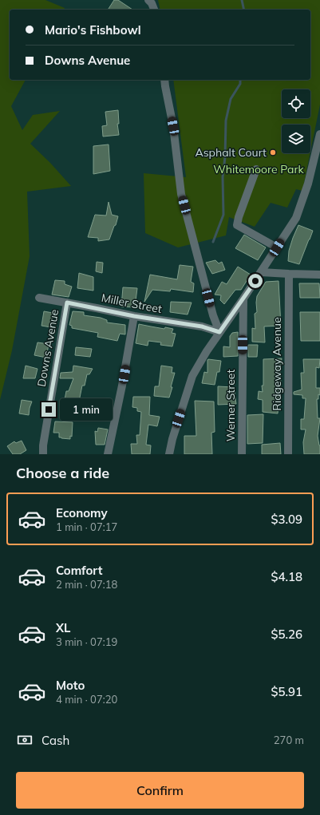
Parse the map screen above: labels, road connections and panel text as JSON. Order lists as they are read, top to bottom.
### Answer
{
  "streets": {
    "street": [
      "Miller Street",
      "Downs Avenue",
      "Ridgeway Avenue",
      "Werner Street"
    ]
  },
  "crossings": [
    ["Miller Street", "Downs Avenue"]
  ],
  "parks": ["Whitemoore Park"],
  "places": ["Asphalt Court"],
  "page": {
    "banner": ["Mario's Fishbowl", "Downs Avenue"],
    "bubble": "1 min",
    "heading": "Choose a ride",
    "list": [
      {
        "name": "Economy",
        "note": "1 min · 07:17",
        "value": "$3.09"
      },
      {
        "name": "Comfort",
        "note": "2 min · 07:18",
        "value": "$4.18"
      },
      {
        "name": "XL",
        "note": "3 min · 07:19",
        "value": "$5.26"
      },
      {
        "name": "Moto",
        "note": "4 min · 07:20",
        "value": "$5.91"
      }
    ],
    "pay": ["Cash", "270 m"],
    "buttons": "Confirm"
  }
}
